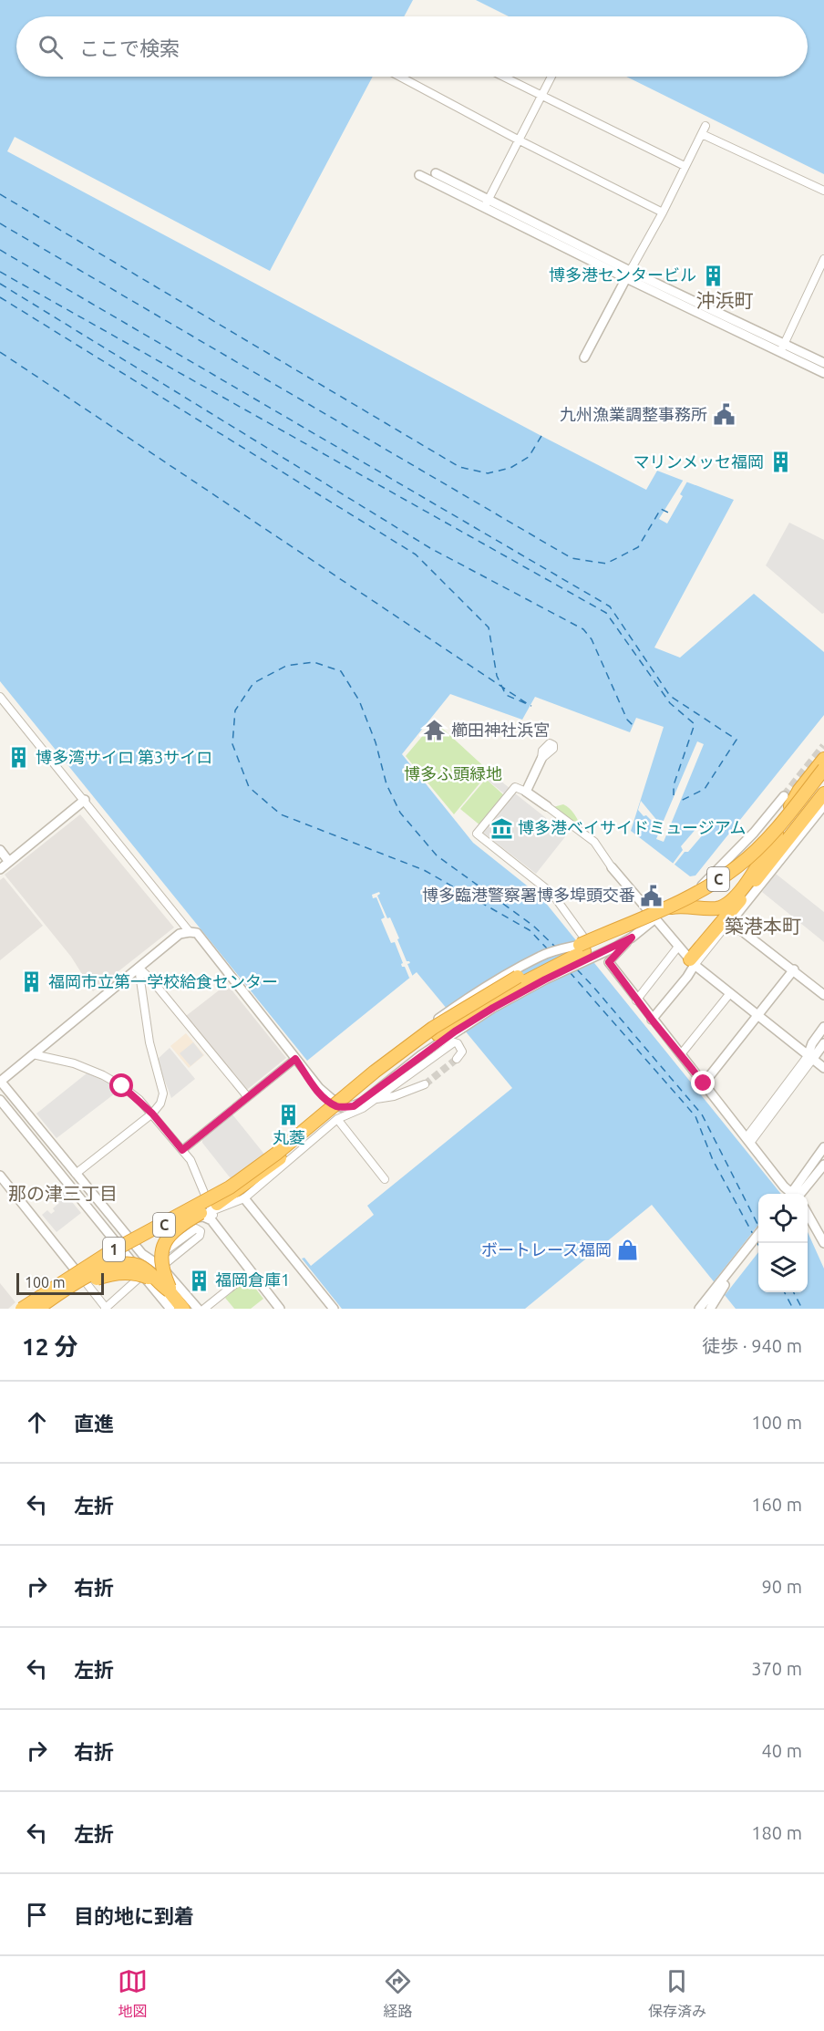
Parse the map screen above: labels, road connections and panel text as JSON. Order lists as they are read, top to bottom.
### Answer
{
  "streets": {
    "highway": ["C", "1"]
  },
  "crossings": [
    ["C", "1"]
  ],
  "districts": ["沖浜町", "築港本町", "那の津三丁目"],
  "parks": ["博多ふ頭緑地"],
  "places": {
    "building": [
      "博多港センタービル",
      "マリンメッセ福岡",
      "博多湾サイロ 第3サイロ",
      "福岡市立第一学校給食センター",
      "丸菱",
      "福岡倉庫1"
    ],
    "public building": ["九州漁業調整事務所", "博多臨港警察署博多埠頭交番"],
    "temple": ["櫛田神社浜宮"],
    "museum": ["博多港ベイサイドミュージアム"],
    "shop": ["ボートレース福岡"]
  },
  "scale_bar": "100 m",
  "page": {
    "search": "ここで検索",
    "scale": "100 m",
    "heading": ["12 分", "徒歩 · 940 m"],
    "list": [
      ["直進", "100 m"],
      ["左折", "160 m"],
      ["右折", "90 m"],
      ["左折", "370 m"],
      ["右折", "40 m"],
      ["左折", "180 m"],
      "目的地に到着"
    ],
    "nav": ["地図", "経路", "保存済み"]
  }
}
